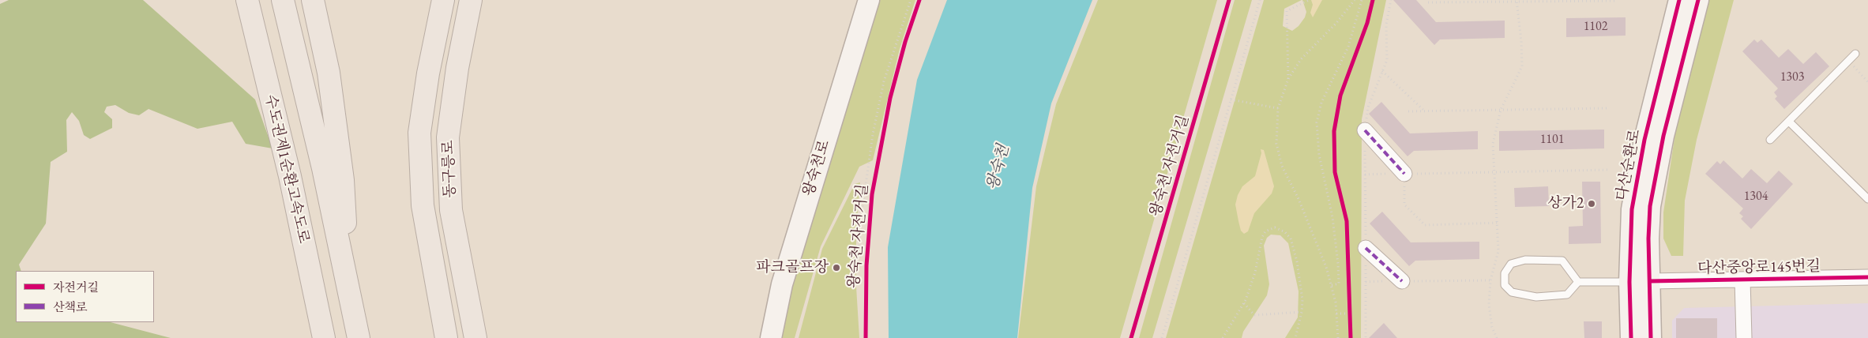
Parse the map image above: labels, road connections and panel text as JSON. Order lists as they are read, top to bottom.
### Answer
{
  "streets": {
    "main road": ["수도권제1순환고속도로", "동구릉로"],
    "street": ["다산순환로", "왕숙천로", "다산중앙로145번길"],
    "cycle path": ["왕숙천 자전거길"]
  },
  "crossings": [
    ["다산순환로", "다산중앙로145번길"]
  ],
  "water": ["왕숙천"],
  "places": ["상가2", "파크골프장"],
  "house_numbers": [
    "1102",
    "1303",
    "1101",
    "1304"
  ],
  "legend": ["자전거길", "산책로"]
}
